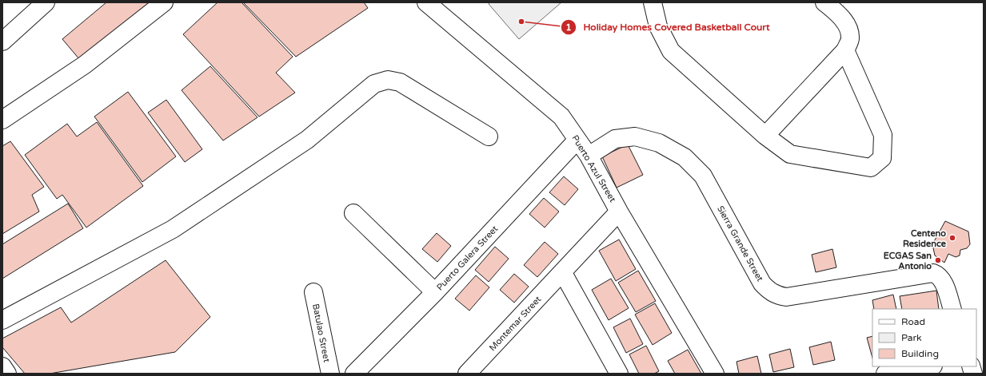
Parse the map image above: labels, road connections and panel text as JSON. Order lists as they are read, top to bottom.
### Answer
{
  "streets": {
    "street": [
      "Puerto Azul Street",
      "Sierra Grande Street",
      "Puerto Galera Street",
      "Montemar Street",
      "Batulao Street"
    ]
  },
  "crossings": [
    ["Puerto Azul Street", "Sierra Grande Street"],
    ["Puerto Azul Street", "Puerto Galera Street"],
    ["Puerto Azul Street", "Montemar Street"]
  ],
  "places": ["Holiday Homes Covered Basketball Court", "Centeno Residence", "ECGAS San Antonio"],
  "legend": ["Road", "Park", "Building"]
}
